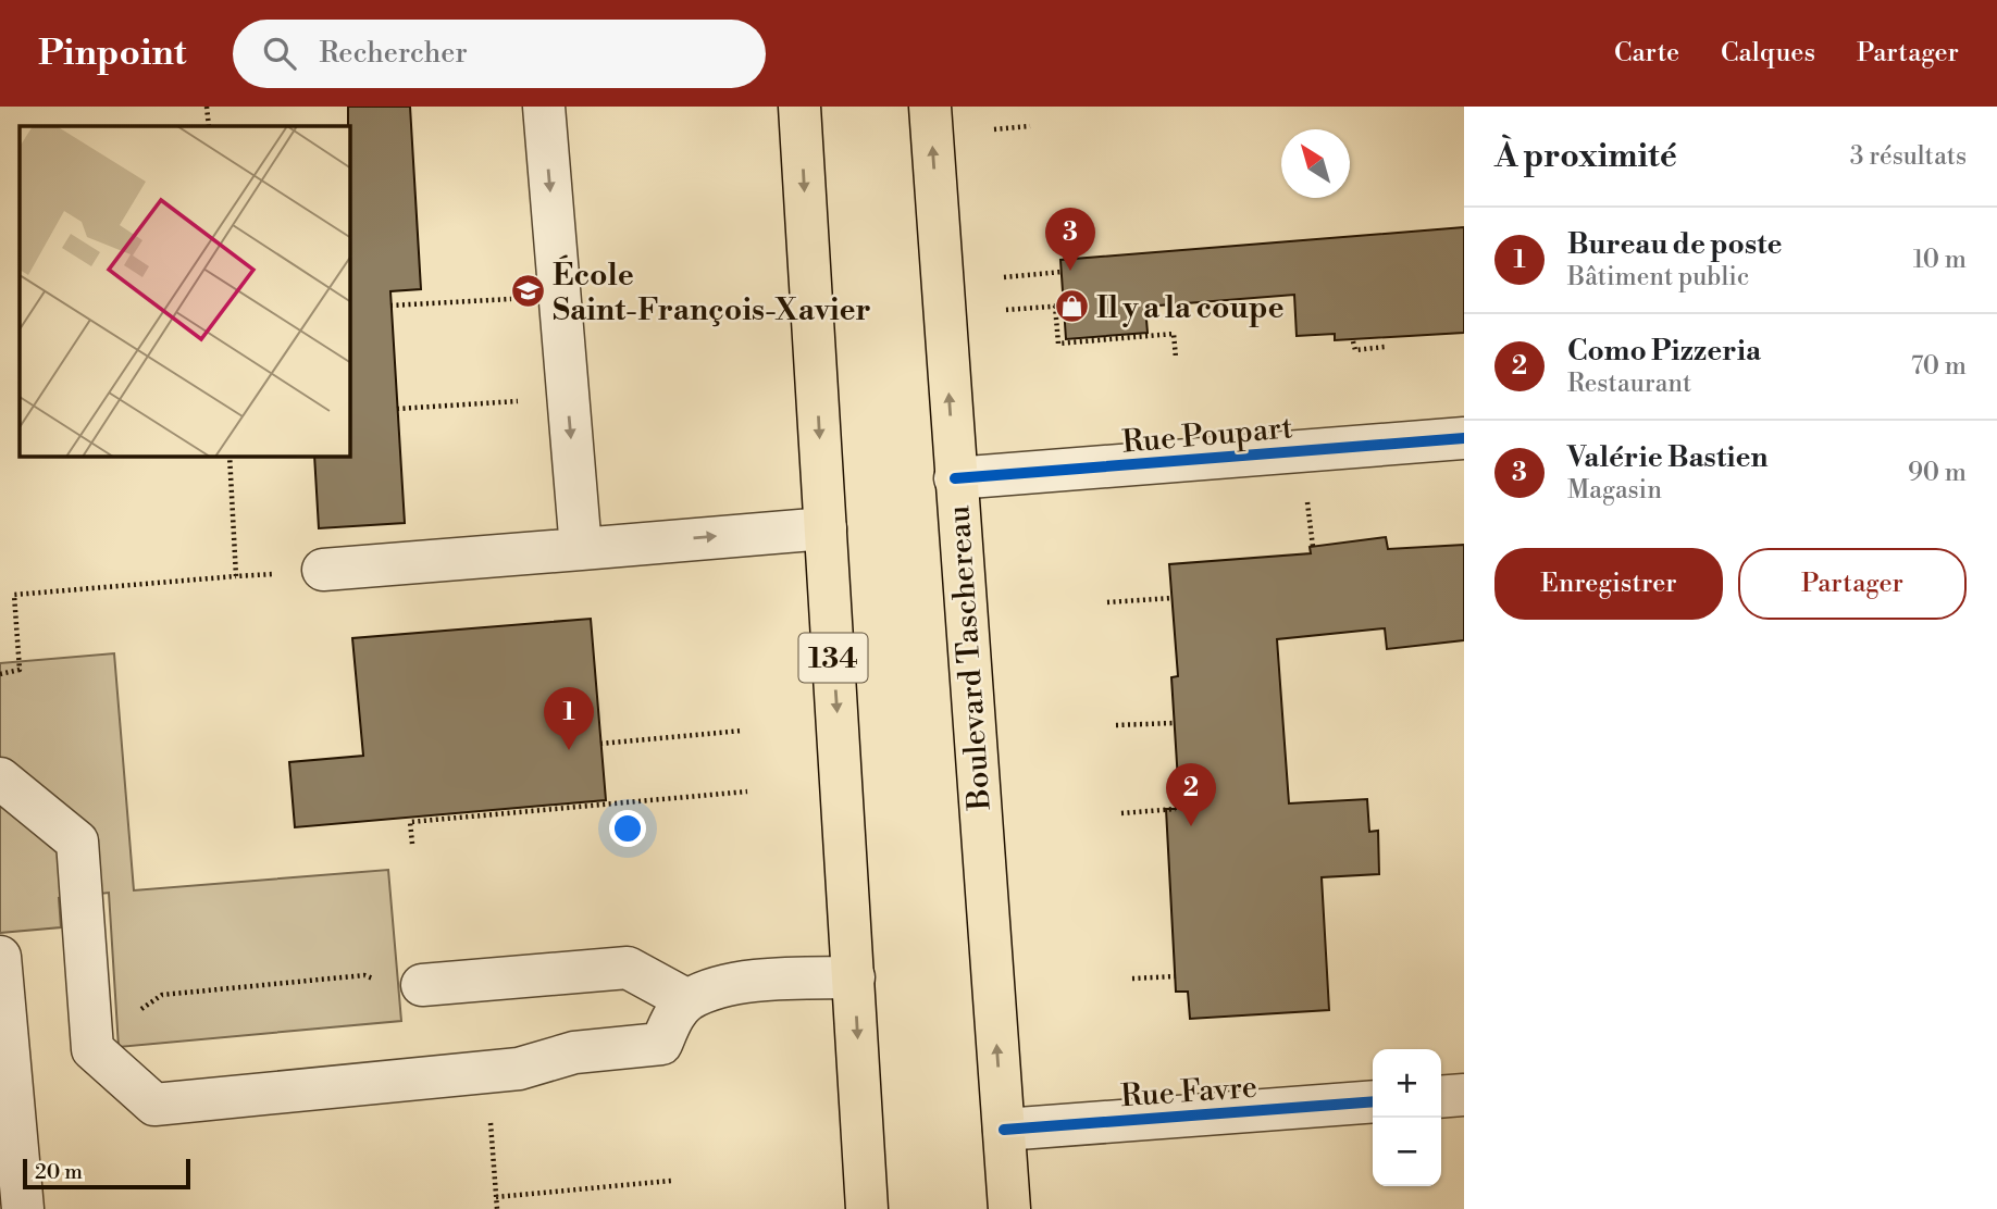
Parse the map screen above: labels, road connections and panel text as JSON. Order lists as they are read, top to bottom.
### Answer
{
  "streets": {
    "main road": ["134", "Boulevard Taschereau"],
    "street": ["Rue Poupart", "Rue Favre"]
  },
  "crossings": [
    ["Rue Poupart", "Boulevard Taschereau"],
    ["Boulevard Taschereau", "Rue Favre"]
  ],
  "places": {
    "school or university": ["École Saint-François-Xavier"],
    "shop": ["Il y a la coupe"]
  },
  "scale_bar": "20 m",
  "north": "top left",
  "page": {
    "header": "Pinpoint",
    "search": "Rechercher",
    "nav": ["Carte", "Calques", "Partager"],
    "heading": ["À proximité", "3 résultats"],
    "list": [
      {
        "mark": "1",
        "name": "Bureau de poste",
        "note": "Bâtiment public",
        "value": "10 m"
      },
      {
        "mark": "2",
        "name": "Como Pizzeria",
        "note": "Restaurant",
        "value": "70 m"
      },
      {
        "mark": "3",
        "name": "Valérie Bastien",
        "note": "Magasin",
        "value": "90 m"
      }
    ],
    "pins": ["3", "1", "2"],
    "buttons": ["Enregistrer", "Partager"],
    "map_buttons": ["+", "−"],
    "scale": "20 m"
  }
}
